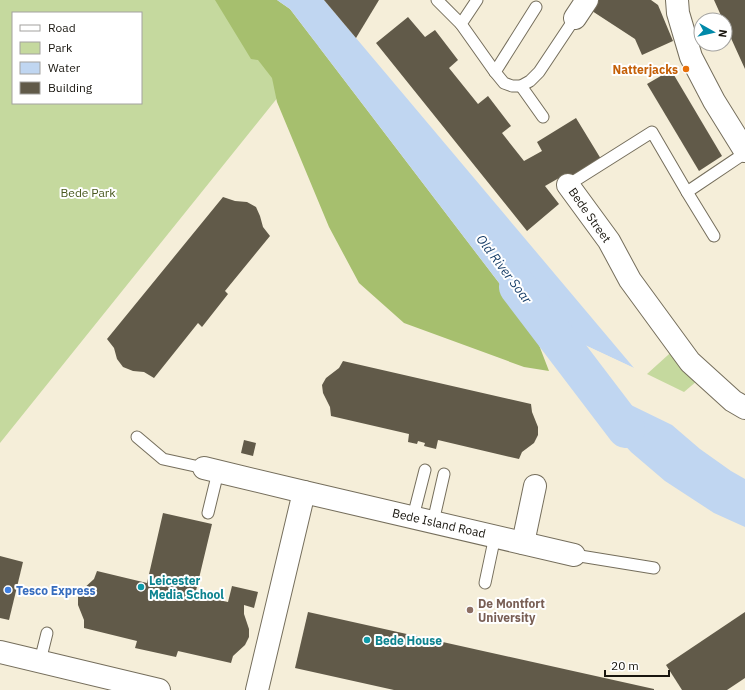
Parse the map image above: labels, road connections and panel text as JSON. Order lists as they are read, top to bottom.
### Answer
{
  "streets": {
    "street": ["Bede Street", "Bede Island Road"]
  },
  "water": ["Old River Soar"],
  "parks": ["Bede Park"],
  "places": [
    "Natterjacks",
    "Leicester Media School",
    "Tesco Express",
    "De Montfort University",
    "Bede House"
  ],
  "legend": [
    "Road",
    "Park",
    "Water",
    "Building"
  ],
  "scale_bar": "20 m",
  "north": "right"
}
